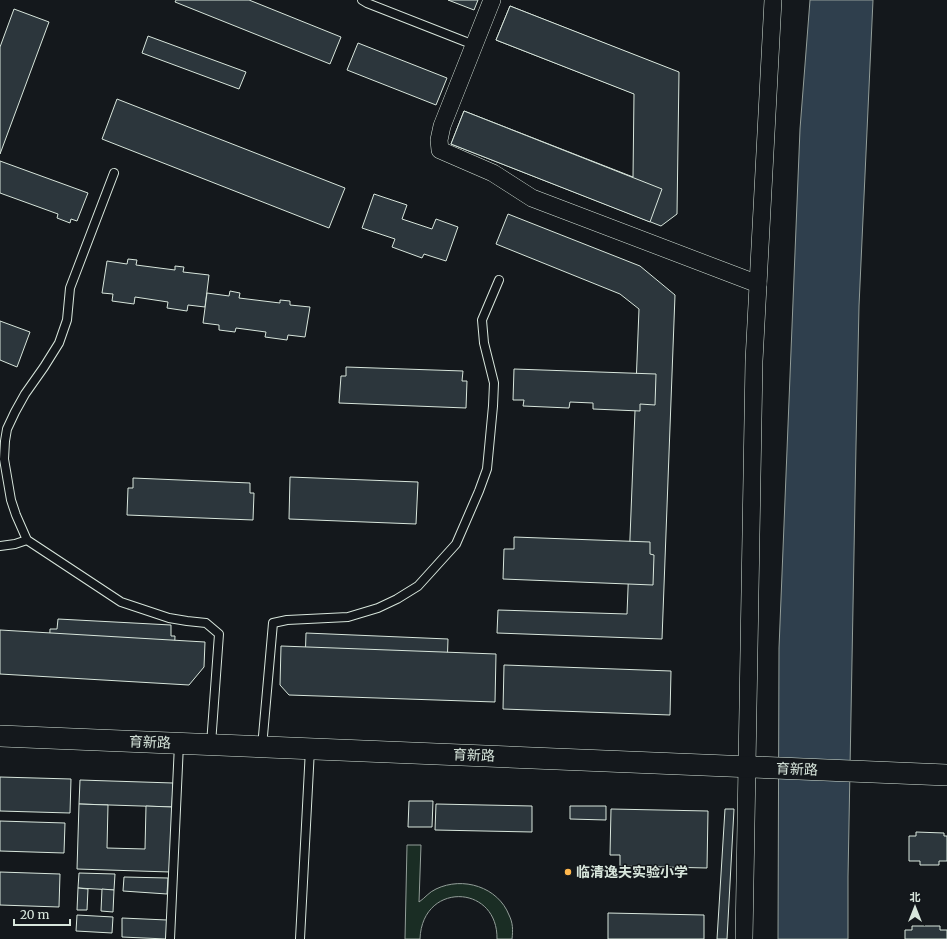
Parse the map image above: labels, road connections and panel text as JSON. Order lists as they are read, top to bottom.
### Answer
{
  "streets": {
    "street": ["育新路"]
  },
  "places": ["临清逸夫实验小学"],
  "scale_bar": "20 m",
  "north": "top"
}
